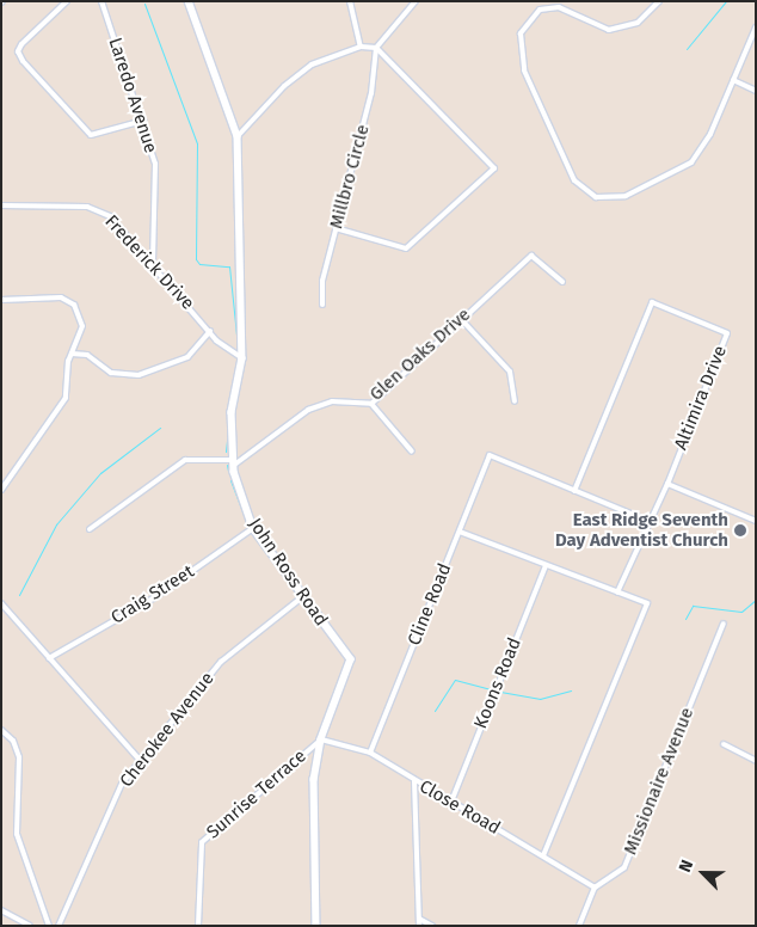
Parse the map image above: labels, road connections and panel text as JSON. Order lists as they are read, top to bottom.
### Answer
{
  "streets": {
    "street": [
      "Laredo Avenue",
      "Millbro Circle",
      "Frederick Drive",
      "Glen Oaks Drive",
      "Altimira Drive",
      "John Ross Road",
      "Craig Street",
      "Cline Road",
      "Koons Road",
      "Cherokee Avenue",
      "Missionaire Avenue",
      "Sunrise Terrace",
      "Close Road"
    ]
  },
  "crossings": [
    ["Laredo Avenue", "Frederick Drive"],
    ["Frederick Drive", "John Ross Road"],
    ["Glen Oaks Drive", "John Ross Road"],
    ["Altimira Drive", "Cline Road"],
    ["John Ross Road", "Craig Street"],
    ["John Ross Road", "Cherokee Avenue"],
    ["John Ross Road", "Sunrise Terrace"],
    ["John Ross Road", "Close Road"],
    ["Cline Road", "Close Road"],
    ["Koons Road", "Close Road"],
    ["Missionaire Avenue", "Close Road"],
    ["Sunrise Terrace", "Close Road"]
  ],
  "places": ["East Ridge Seventh Day Adventist Church"],
  "north": "top left"
}
